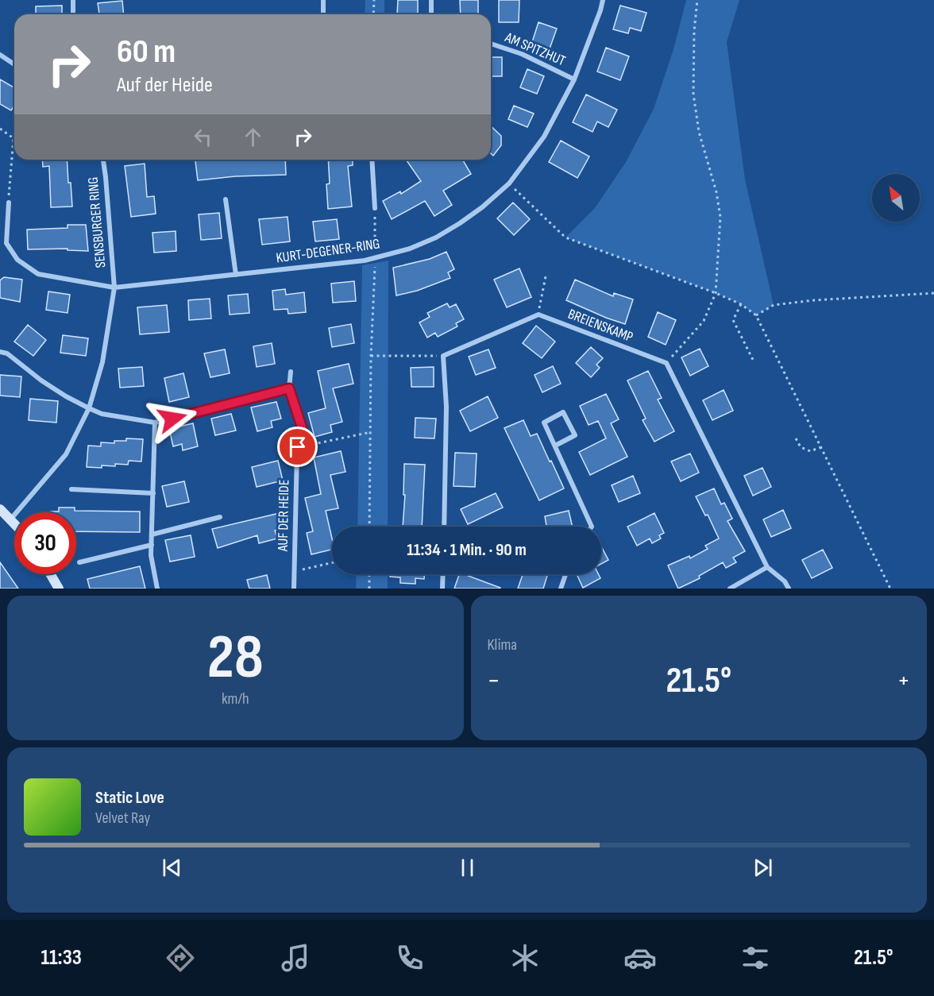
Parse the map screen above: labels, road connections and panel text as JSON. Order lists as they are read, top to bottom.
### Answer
{
  "streets": {
    "street": [
      "AM SPITZHUT",
      "SENSBURGER RING",
      "KURT-DEGENER-RING",
      "BREIENSKAMP",
      "AUF DER HEIDE"
    ]
  },
  "crossings": [
    ["AM SPITZHUT", "KURT-DEGENER-RING"],
    ["SENSBURGER RING", "KURT-DEGENER-RING"]
  ],
  "north": "top left",
  "page": {
    "turn": ["60 m", "Auf der Heide"],
    "limit": "30",
    "trip": "11:34 · 1 Min. · 90 m",
    "tile": [
      ["28", "km/h"],
      "Klima"
    ],
    "heat": ["−", "21.5°", "+"],
    "song": ["Static Love", "Velvet Ray"],
    "tabs": ["11:33", "21.5°"]
  }
}
